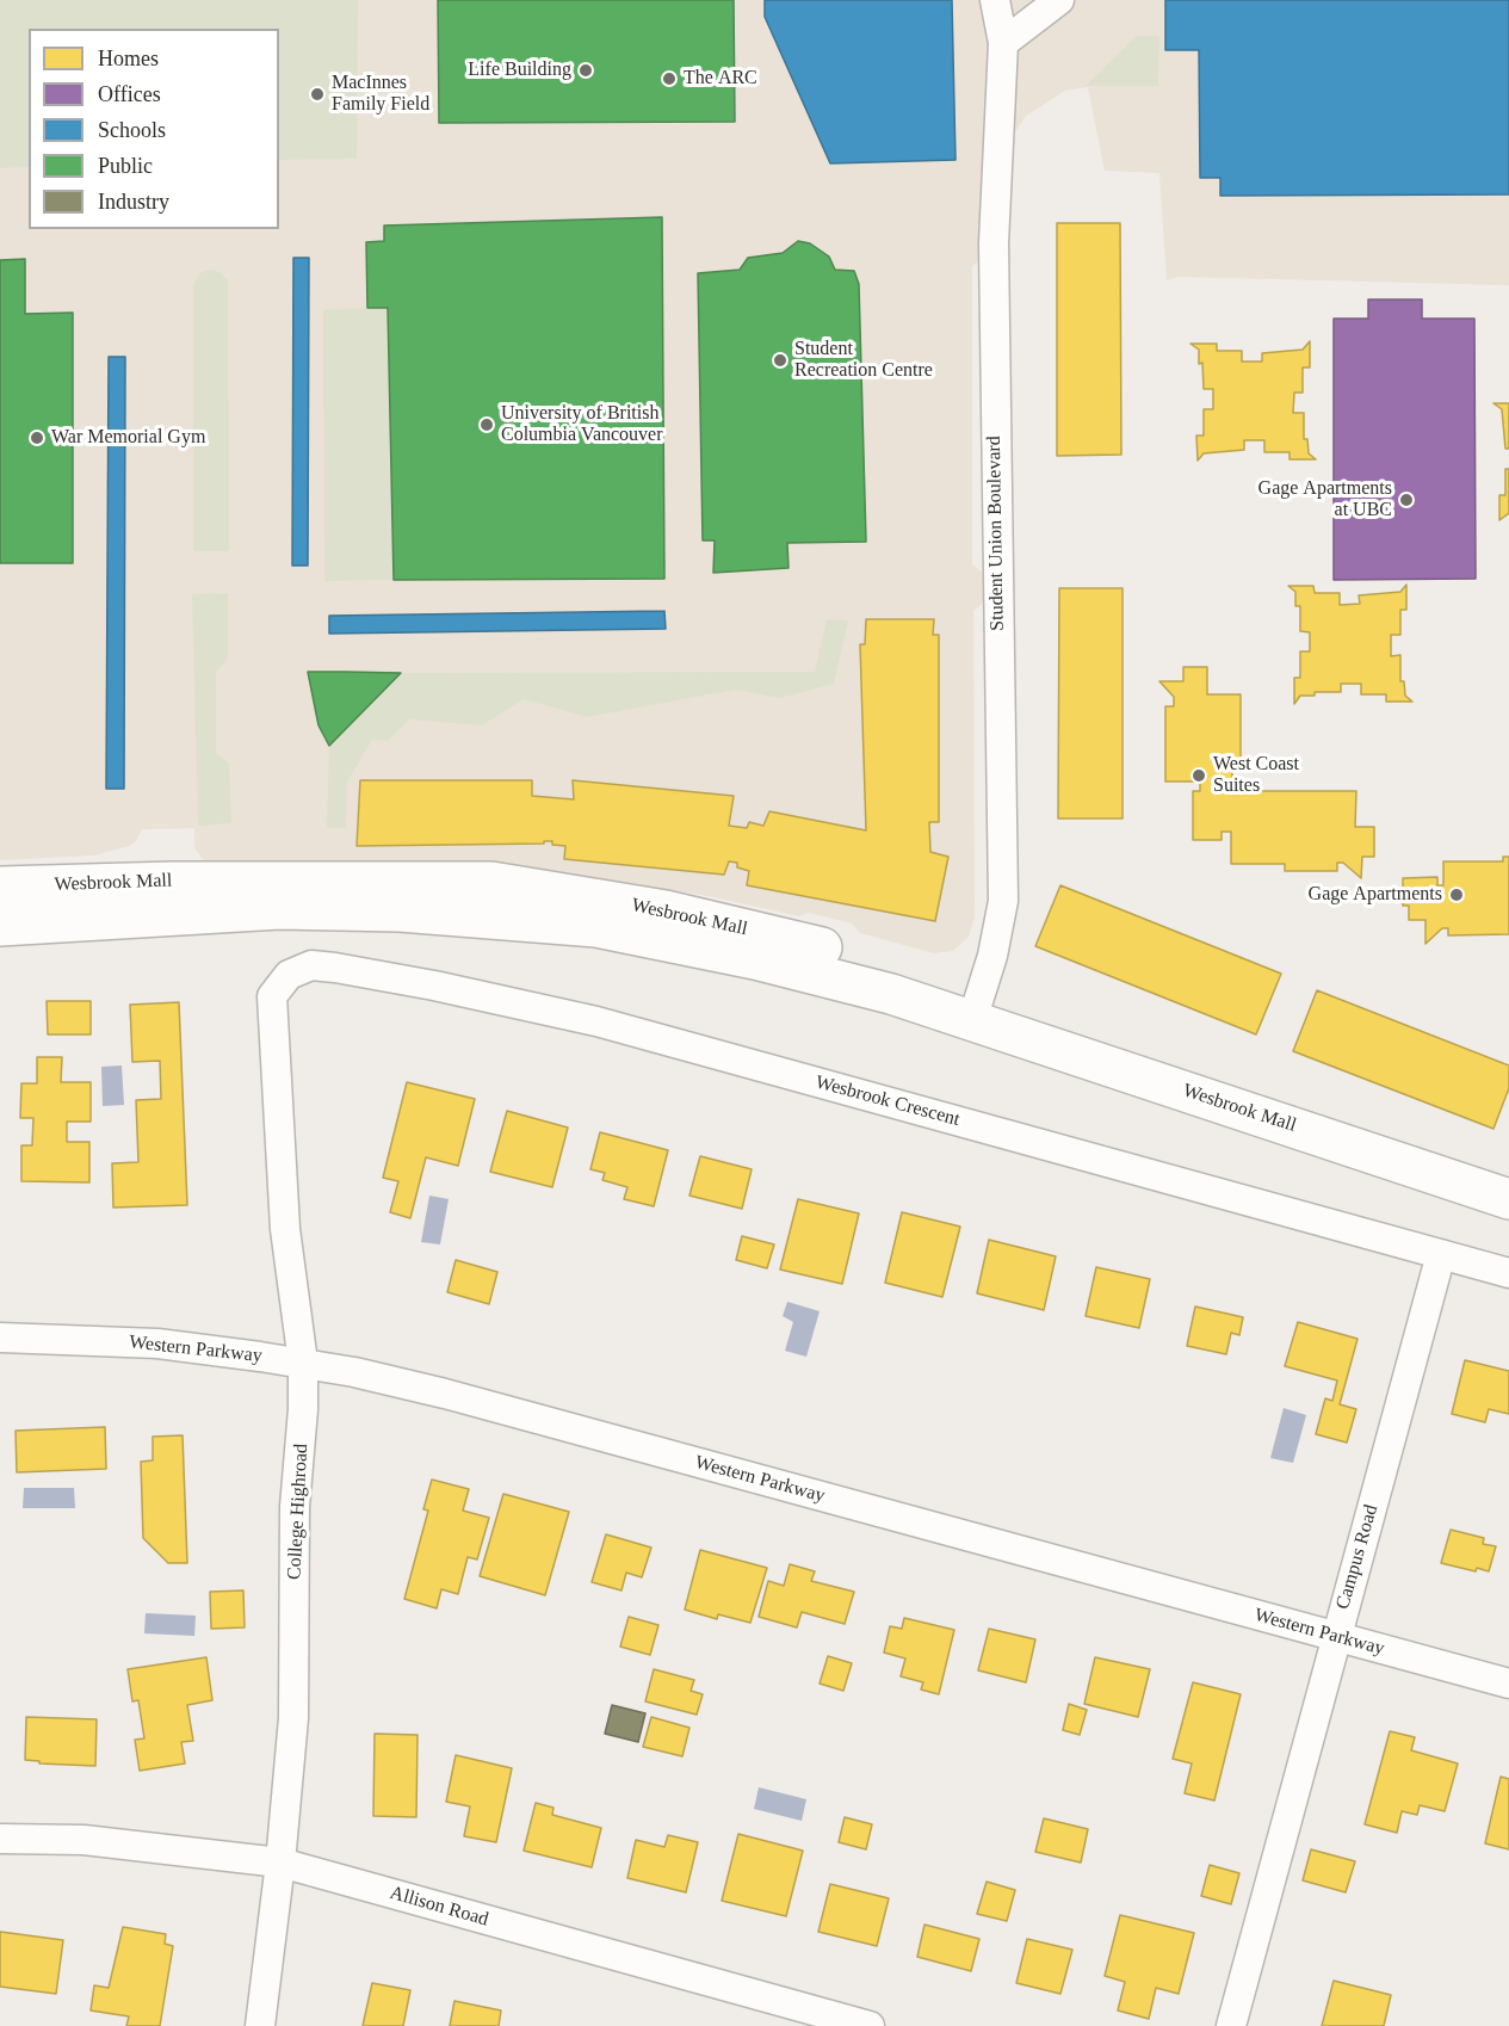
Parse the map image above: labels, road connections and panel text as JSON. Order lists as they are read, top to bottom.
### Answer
{
  "streets": {
    "main road": ["Wesbrook Mall"],
    "street": [
      "Student Union Boulevard",
      "Wesbrook Crescent",
      "Western Parkway",
      "College Highroad",
      "Campus Road",
      "Allison Road"
    ]
  },
  "crossings": [
    ["Student Union Boulevard", "Wesbrook Mall"],
    ["Wesbrook Crescent", "College Highroad"],
    ["Wesbrook Crescent", "Campus Road"],
    ["Western Parkway", "College Highroad"],
    ["Western Parkway", "Campus Road"],
    ["College Highroad", "Allison Road"]
  ],
  "places": [
    "Life Building",
    "The ARC",
    "MacInnes Family Field",
    "Student Recreation Centre",
    "University of British Columbia Vancouver",
    "War Memorial Gym",
    "Gage Apartments at UBC",
    "West Coast Suites",
    "Gage Apartments"
  ],
  "legend": [
    "Homes",
    "Offices",
    "Schools",
    "Public",
    "Industry"
  ]
}
